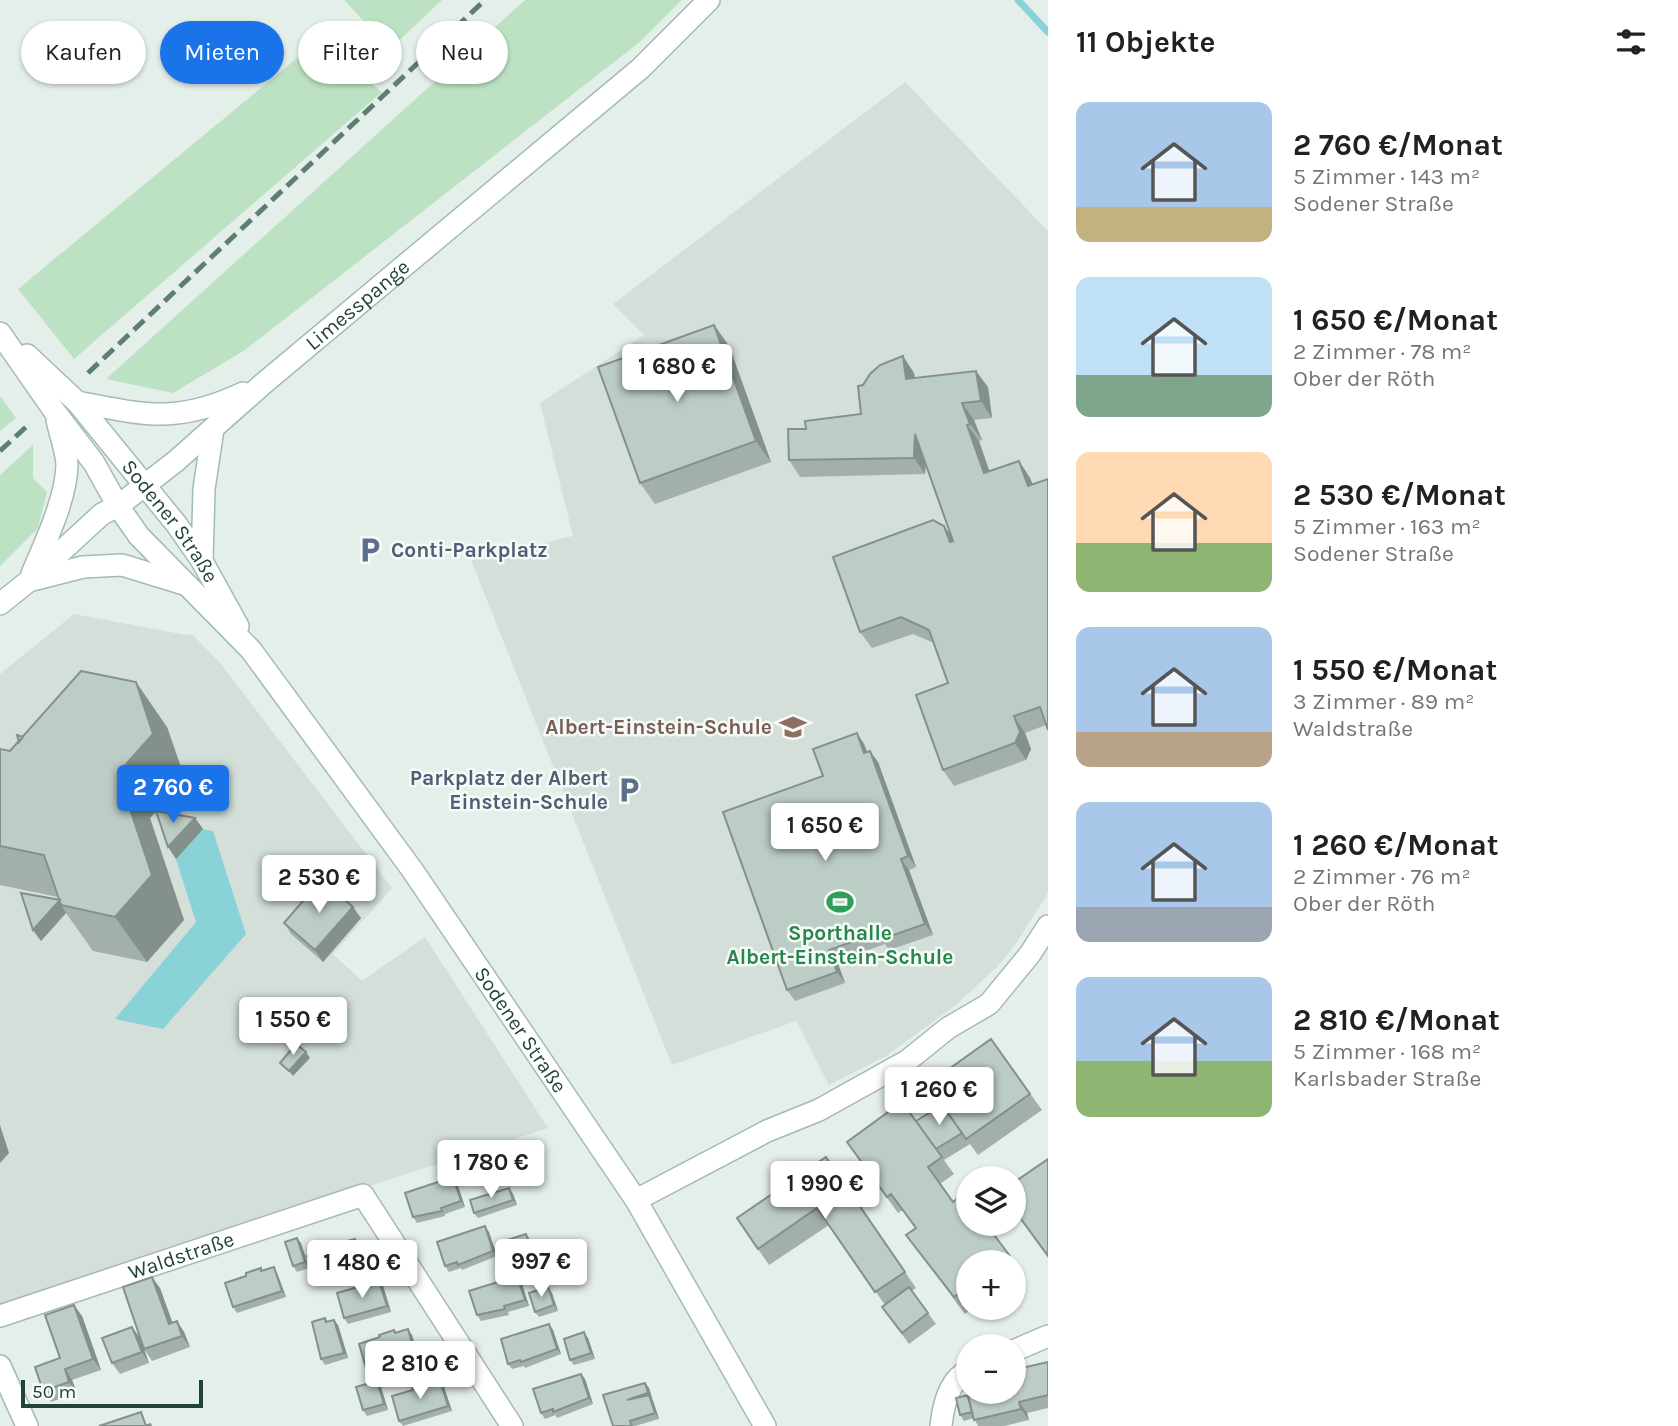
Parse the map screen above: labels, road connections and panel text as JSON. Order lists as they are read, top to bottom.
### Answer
{
  "streets": {
    "street": ["Limesspange", "Sodener Straße", "Waldstraße"]
  },
  "crossings": [
    ["Limesspange", "Sodener Straße"]
  ],
  "places": {
    "parking": ["Conti-Parkplatz", "Parkplatz der Albert Einstein-Schule"],
    "school or university": ["Albert-Einstein-Schule"],
    "sports": ["Sporthalle Albert-Einstein-Schule"]
  },
  "scale_bar": "50 m",
  "page": {
    "heading": "11 Objekte",
    "chip": [
      "Kaufen",
      "Mieten",
      "Filter",
      "Neu"
    ],
    "list": [
      {
        "name": "2 760 €/Monat",
        "note": "5 Zimmer · 143 m² · Sodener Straße"
      },
      {
        "name": "1 650 €/Monat",
        "note": "2 Zimmer · 78 m² · Ober der Röth"
      },
      {
        "name": "2 530 €/Monat",
        "note": "5 Zimmer · 163 m² · Sodener Straße"
      },
      {
        "name": "1 550 €/Monat",
        "note": "3 Zimmer · 89 m² · Waldstraße"
      },
      {
        "name": "1 260 €/Monat",
        "note": "2 Zimmer · 76 m² · Ober der Röth"
      },
      {
        "name": "2 810 €/Monat",
        "note": "5 Zimmer · 168 m² · Karlsbader Straße"
      }
    ],
    "price": [
      "1 680 €",
      "2 760 €",
      "1 650 €",
      "2 530 €",
      "1 550 €",
      "1 260 €",
      "1 780 €",
      "1 990 €",
      "997 €",
      "1 480 €",
      "2 810 €"
    ],
    "map_buttons": ["+", "−"],
    "scale": "50 m"
  }
}
